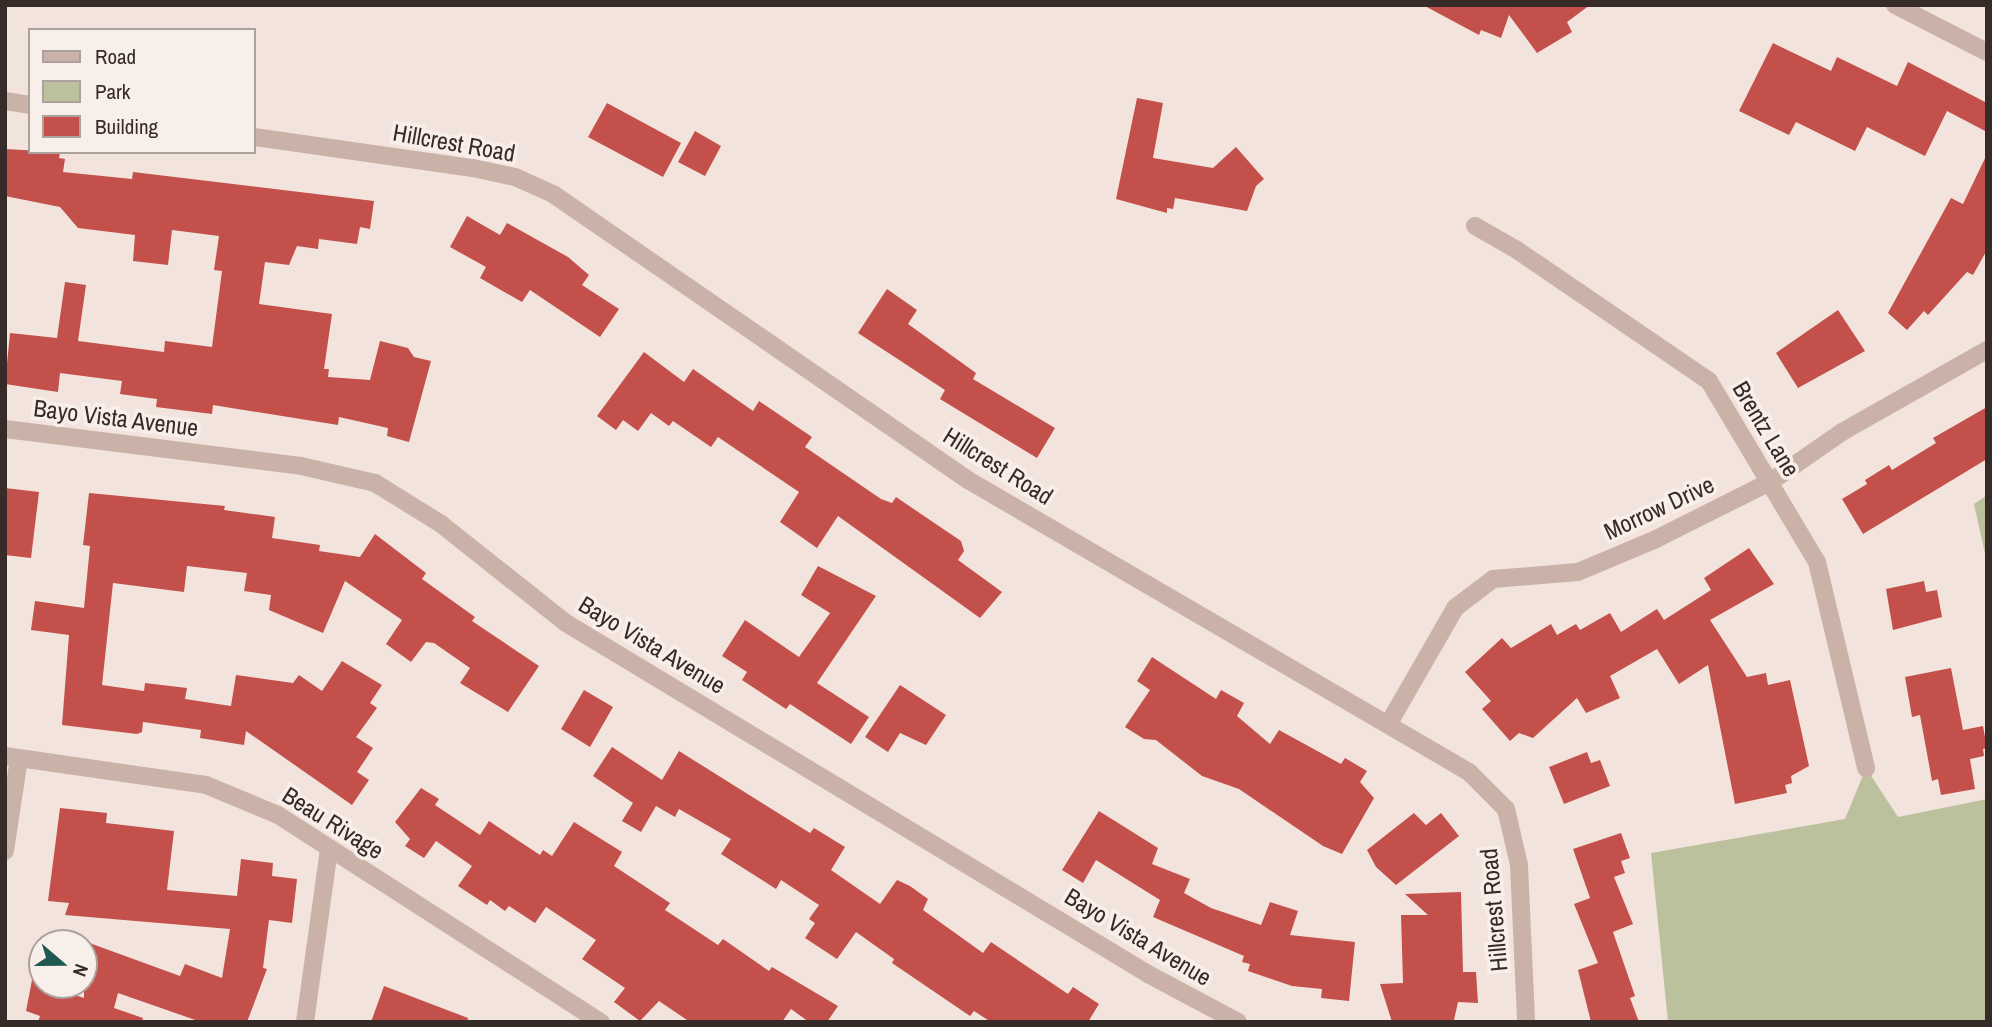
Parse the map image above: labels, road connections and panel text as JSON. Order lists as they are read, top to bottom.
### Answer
{
  "streets": {
    "street": [
      "Hillcrest Road",
      "Bayo Vista Avenue",
      "Brentz Lane",
      "Morrow Drive",
      "Beau Rivage"
    ]
  },
  "crossings": [
    ["Hillcrest Road", "Morrow Drive"],
    ["Brentz Lane", "Morrow Drive"]
  ],
  "legend": ["Road", "Park", "Building"],
  "north": "right"
}
